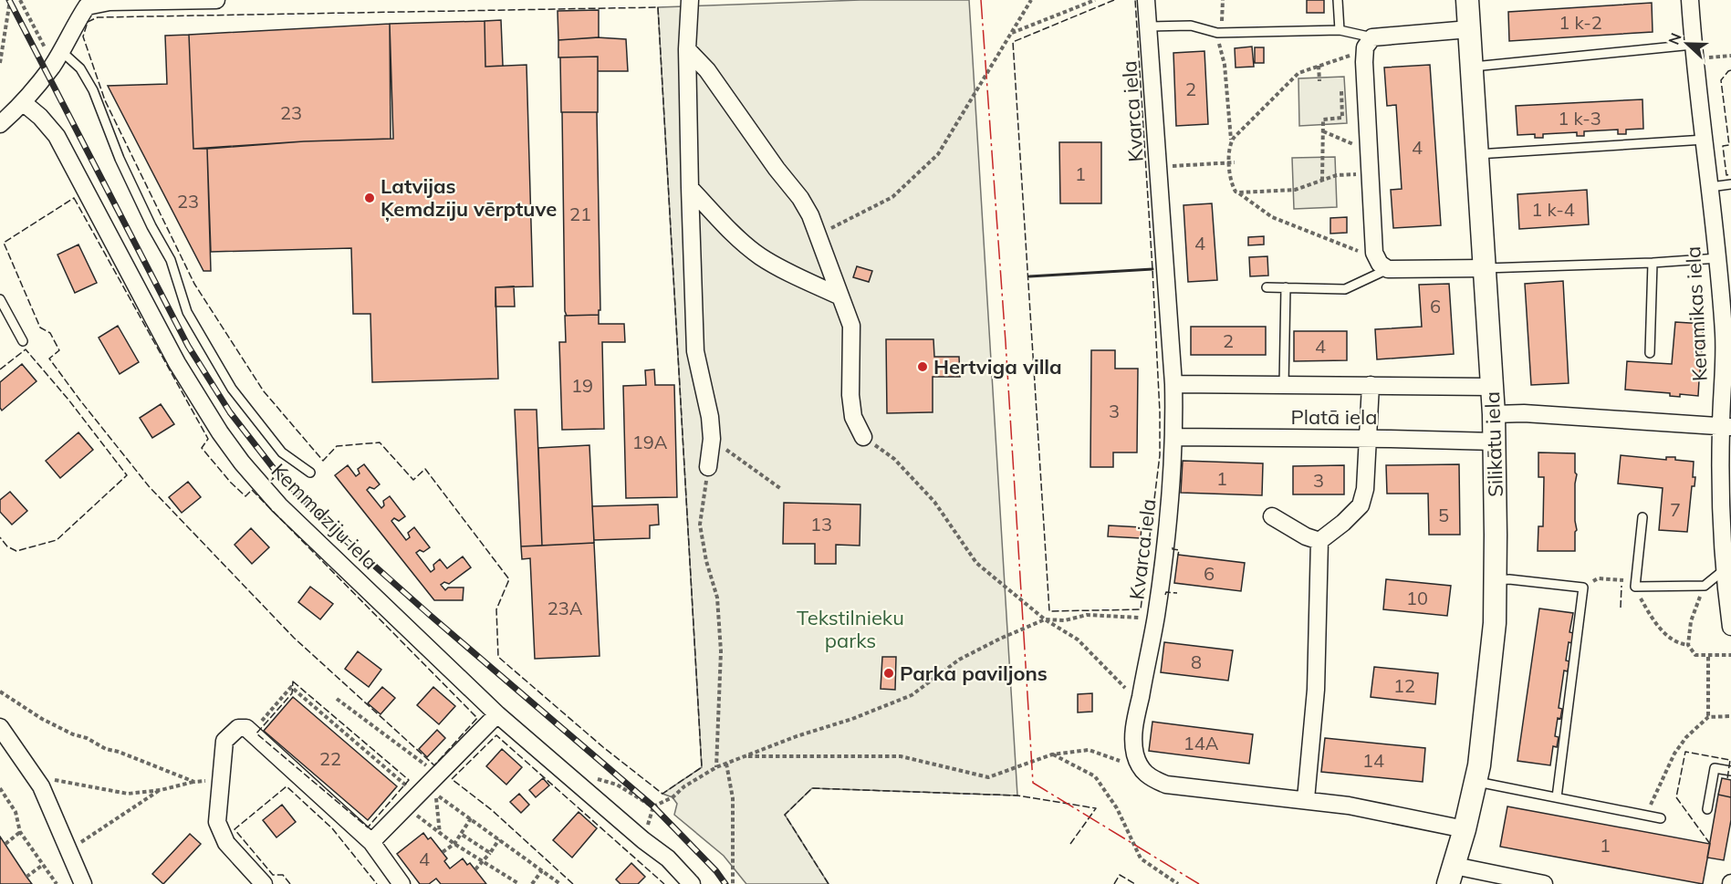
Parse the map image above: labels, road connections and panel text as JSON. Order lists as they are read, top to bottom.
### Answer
{
  "streets": {
    "main road": ["Silikātu iela"],
    "street": [
      "Kvarca iela",
      "Keramikas iela",
      "Platā iela",
      "Ķemmdziju iela"
    ]
  },
  "crossings": [
    ["Kvarca iela", "Platā iela"],
    ["Platā iela", "Silikātu iela"]
  ],
  "parks": ["Tekstilnieku parks"],
  "places": ["Latvijas Ķemdziju vērptuve", "Hertviga villa", "Parka paviljons"],
  "house_numbers": [
    "1 k-2",
    "2",
    "23",
    "1 k-3",
    "4",
    "1",
    "23",
    "1 k-4",
    "21",
    "4",
    "6",
    "2",
    "4",
    "19",
    "3",
    "19A",
    "1",
    "3",
    "7",
    "5",
    "13",
    "6",
    "10",
    "23A",
    "8",
    "12",
    "14A",
    "22",
    "14",
    "1",
    "4"
  ],
  "north": "left"
}
